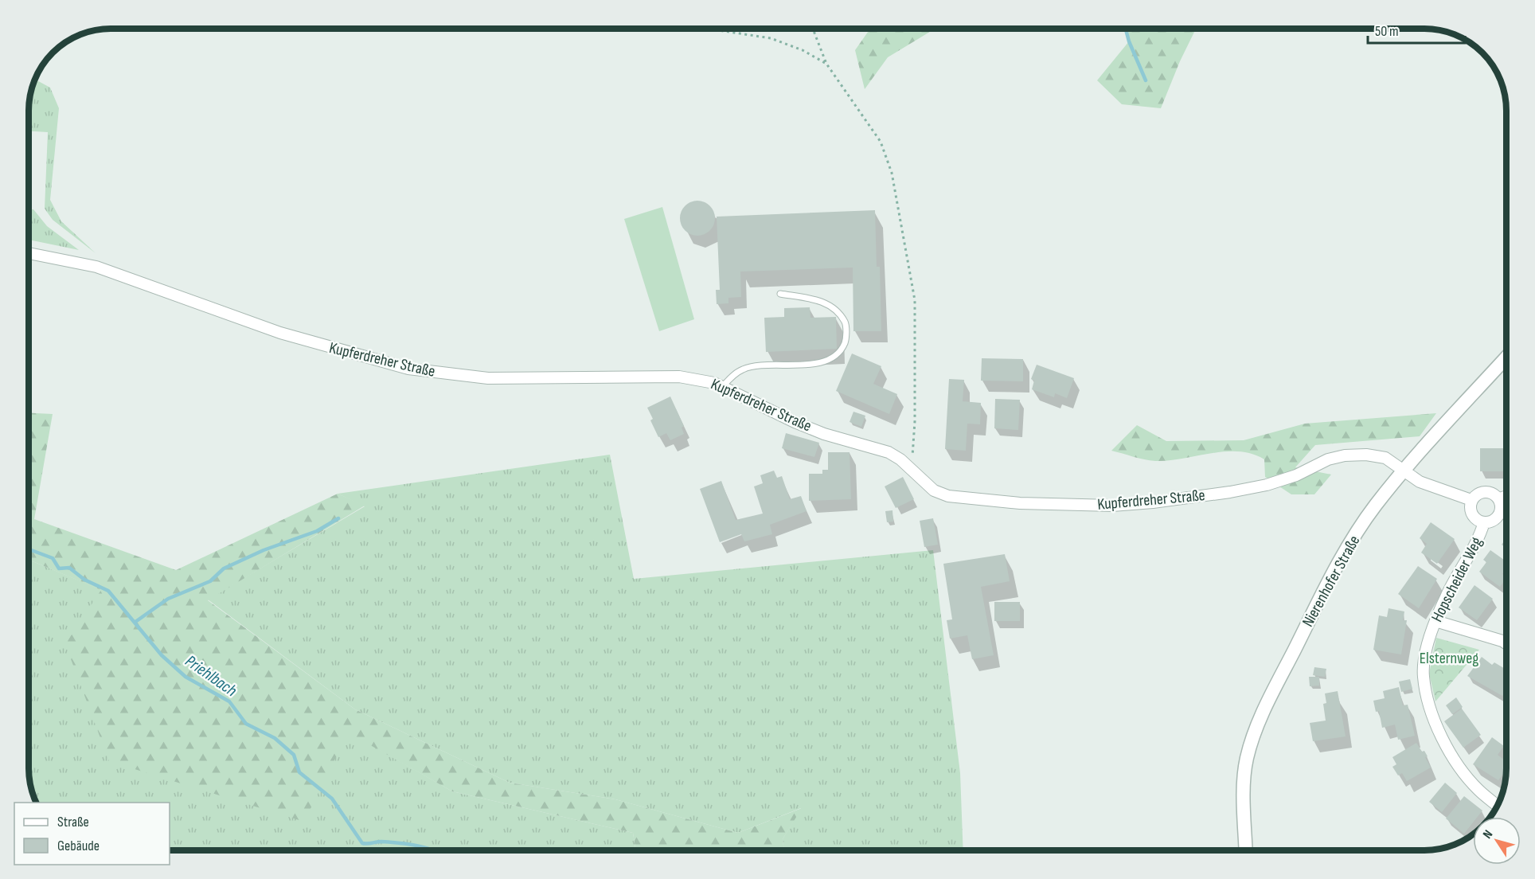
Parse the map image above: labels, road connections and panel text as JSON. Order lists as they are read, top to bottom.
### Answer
{
  "streets": {
    "street": ["Kupferdreher Straße", "Hopscheider Weg", "Nierenhofer Straße"]
  },
  "crossings": [
    ["Kupferdreher Straße", "Hopscheider Weg"],
    ["Kupferdreher Straße", "Nierenhofer Straße"]
  ],
  "water": ["Priehlbach"],
  "parks": ["Elsternweg"],
  "legend": ["Straße", "Gebäude"],
  "scale_bar": "50 m",
  "north": "top left"
}
